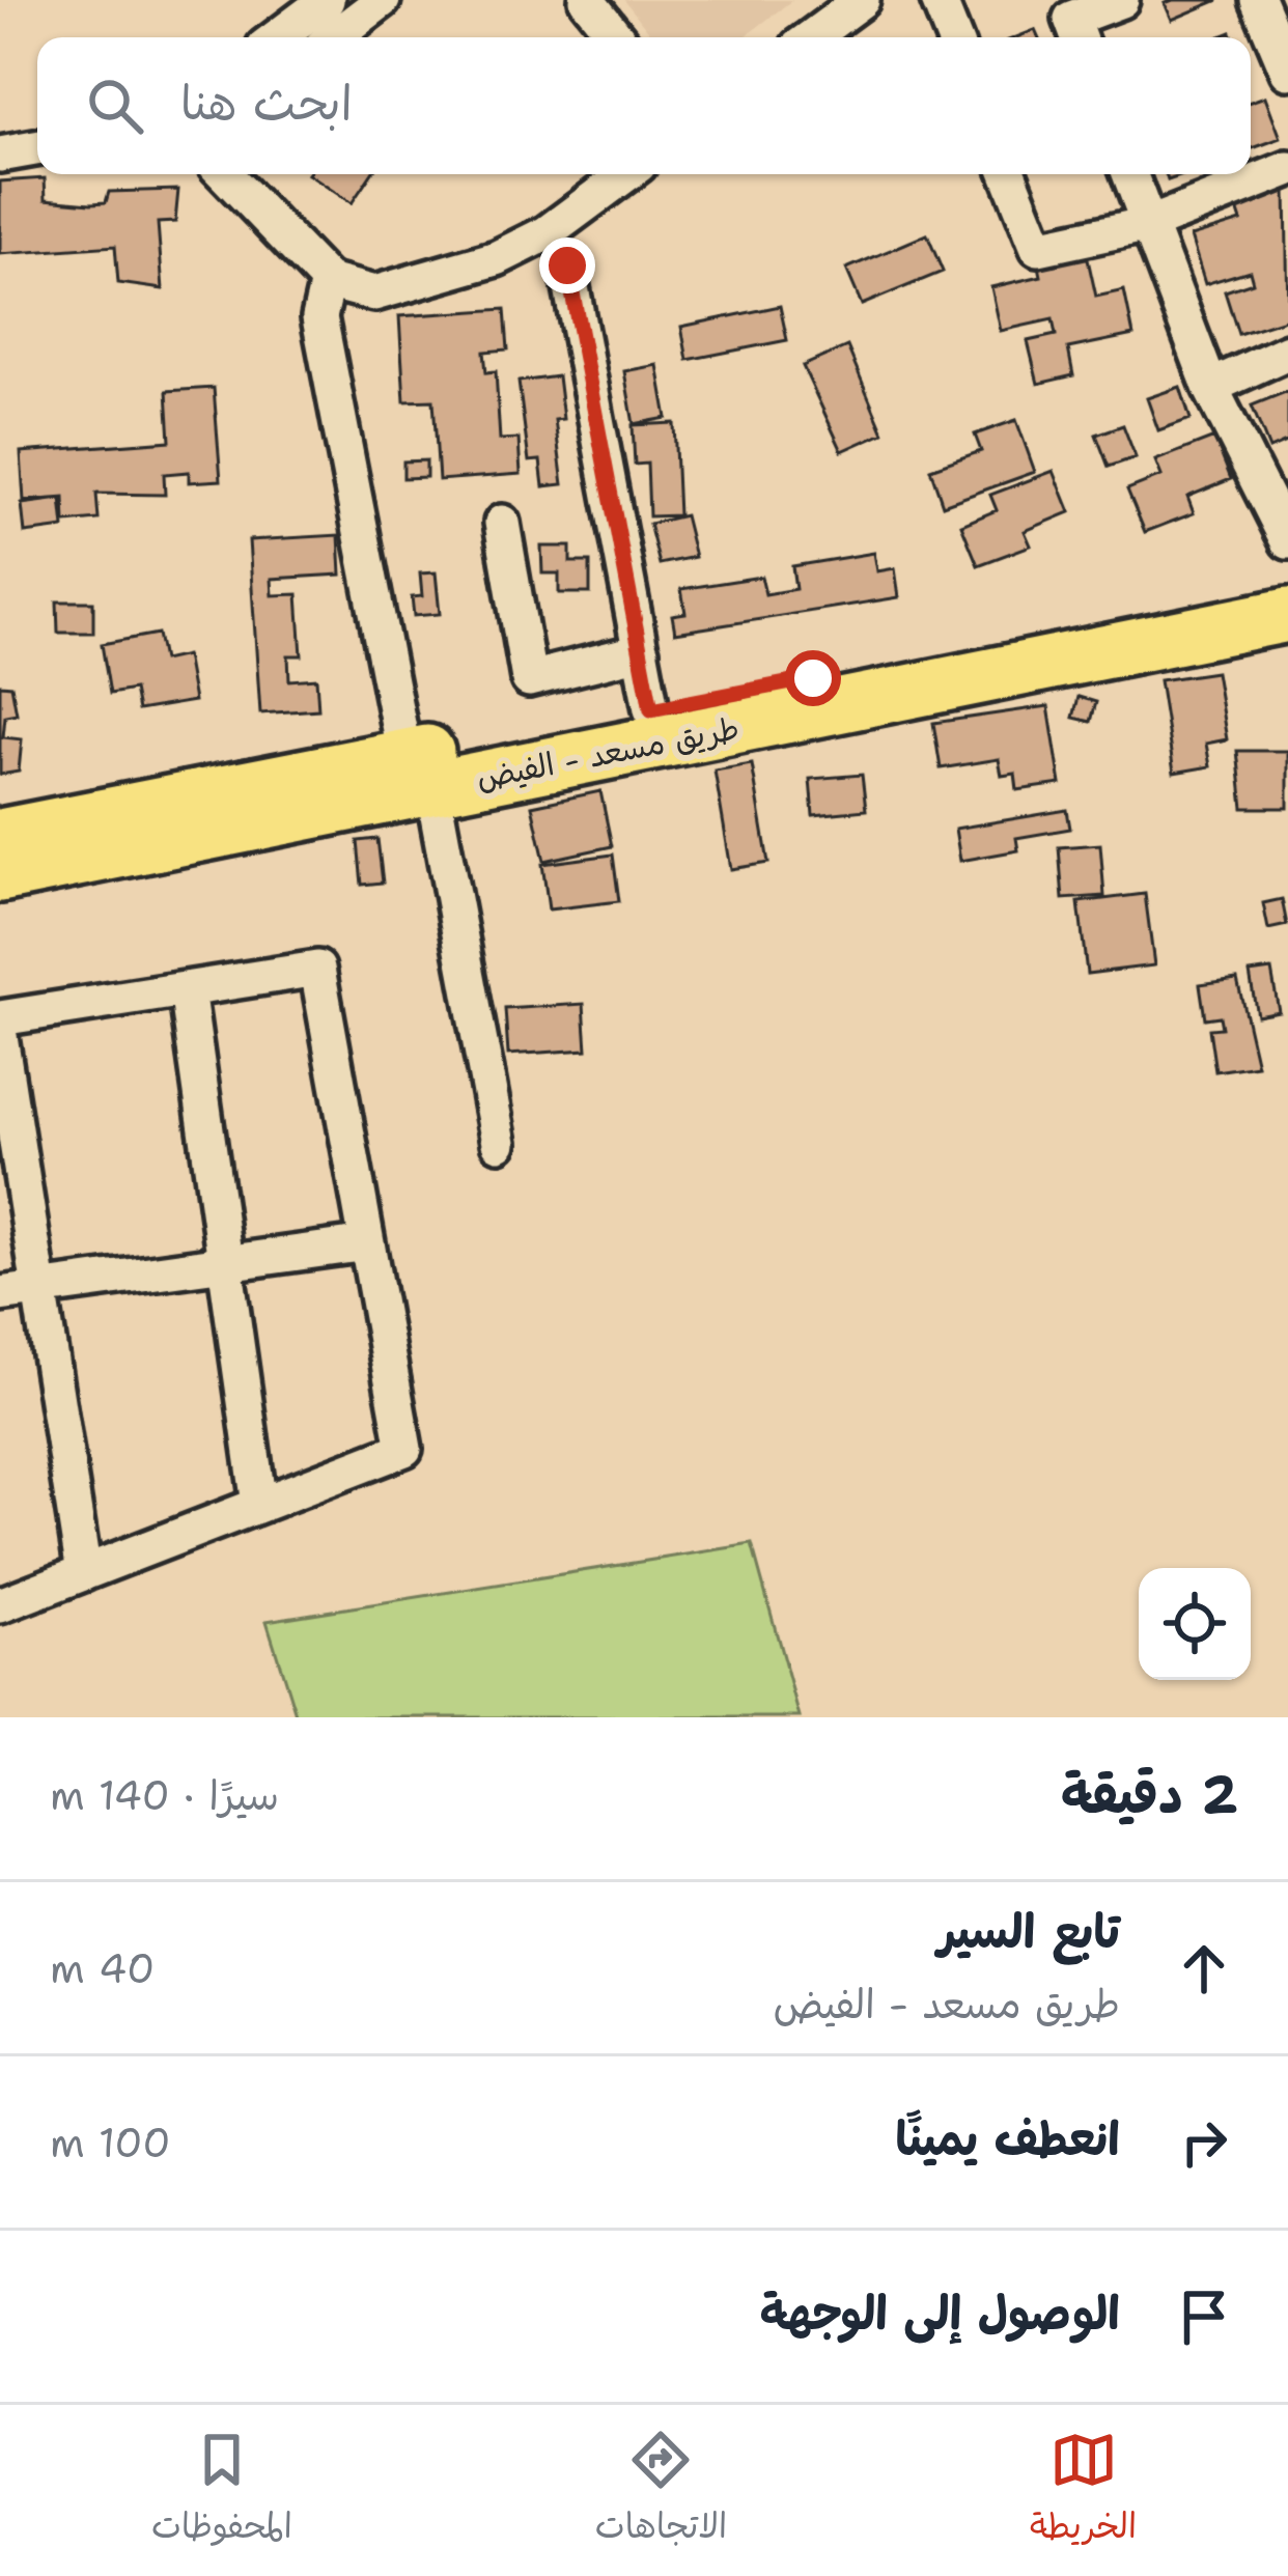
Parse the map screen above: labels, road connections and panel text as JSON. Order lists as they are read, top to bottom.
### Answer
{
  "streets": {
    "main road": ["طريق مسعد - الفيض"]
  },
  "page": {
    "search": "ابحث هنا",
    "heading": ["2 دقيقة", "سيرًا · 140 m"],
    "list": [
      ["تابع السير", "طريق مسعد - الفيض", "40 m"],
      ["انعطف يمينًا", "100 m"],
      "الوصول إلى الوجهة"
    ],
    "nav": ["الخريطة", "الاتجاهات", "المحفوظات"]
  }
}
